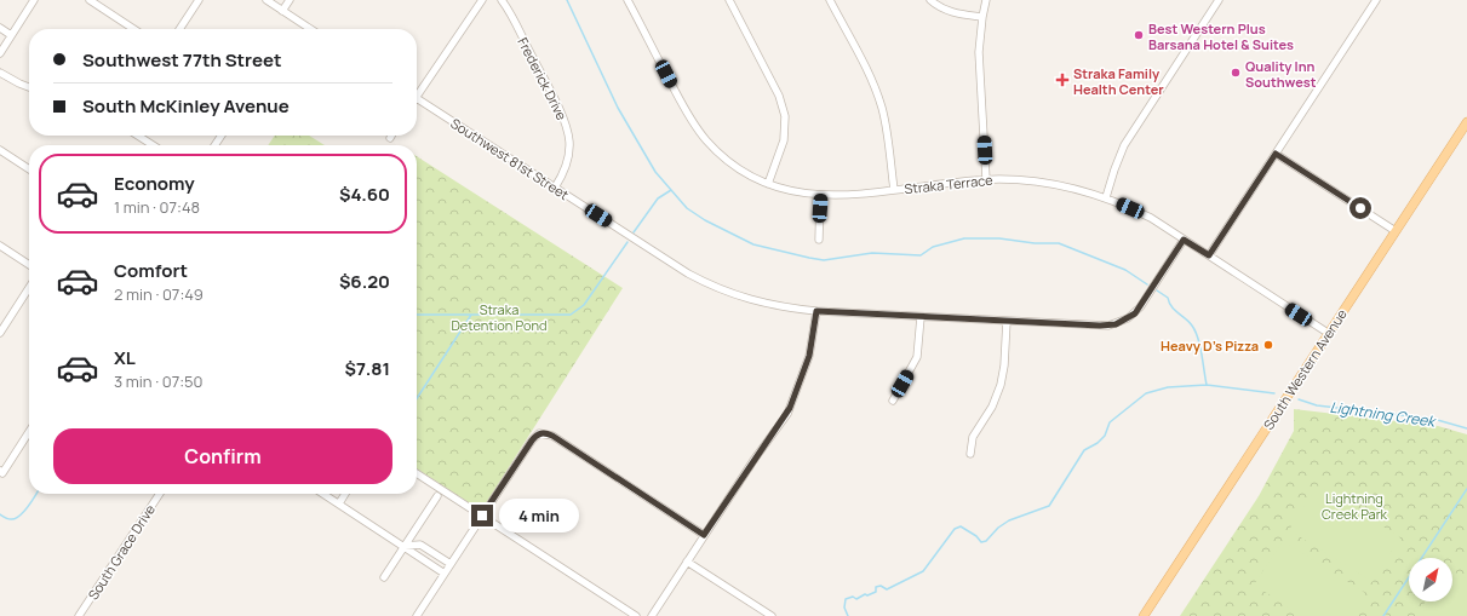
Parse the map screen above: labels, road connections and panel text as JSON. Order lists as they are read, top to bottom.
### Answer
{
  "streets": {
    "main road": ["South Western Avenue"],
    "street": [
      "Frederick Drive",
      "Southwest 81st Street",
      "Straka Terrace",
      "South Grace Drive"
    ]
  },
  "crossings": [
    ["Frederick Drive", "Southwest 81st Street"],
    ["Southwest 81st Street", "Straka Terrace"],
    ["Straka Terrace", "South Western Avenue"]
  ],
  "water": ["Lightning Creek"],
  "parks": ["Straka Detention Pond", "Lightning Creek Park"],
  "places": {
    "other": ["Best Western Plus Barsana Hotel & Suites", "Quality Inn Southwest", "Heavy D's Pizza"],
    "health": ["Straka Family Health Center"]
  },
  "north": "top right",
  "page": {
    "banner": ["Southwest 77th Street", "South McKinley Avenue"],
    "list": [
      {
        "name": "Economy",
        "note": "1 min · 07:48",
        "value": "$4.60"
      },
      {
        "name": "Comfort",
        "note": "2 min · 07:49",
        "value": "$6.20"
      },
      {
        "name": "XL",
        "note": "3 min · 07:50",
        "value": "$7.81"
      }
    ],
    "buttons": "Confirm",
    "bubble": "4 min"
  }
}
